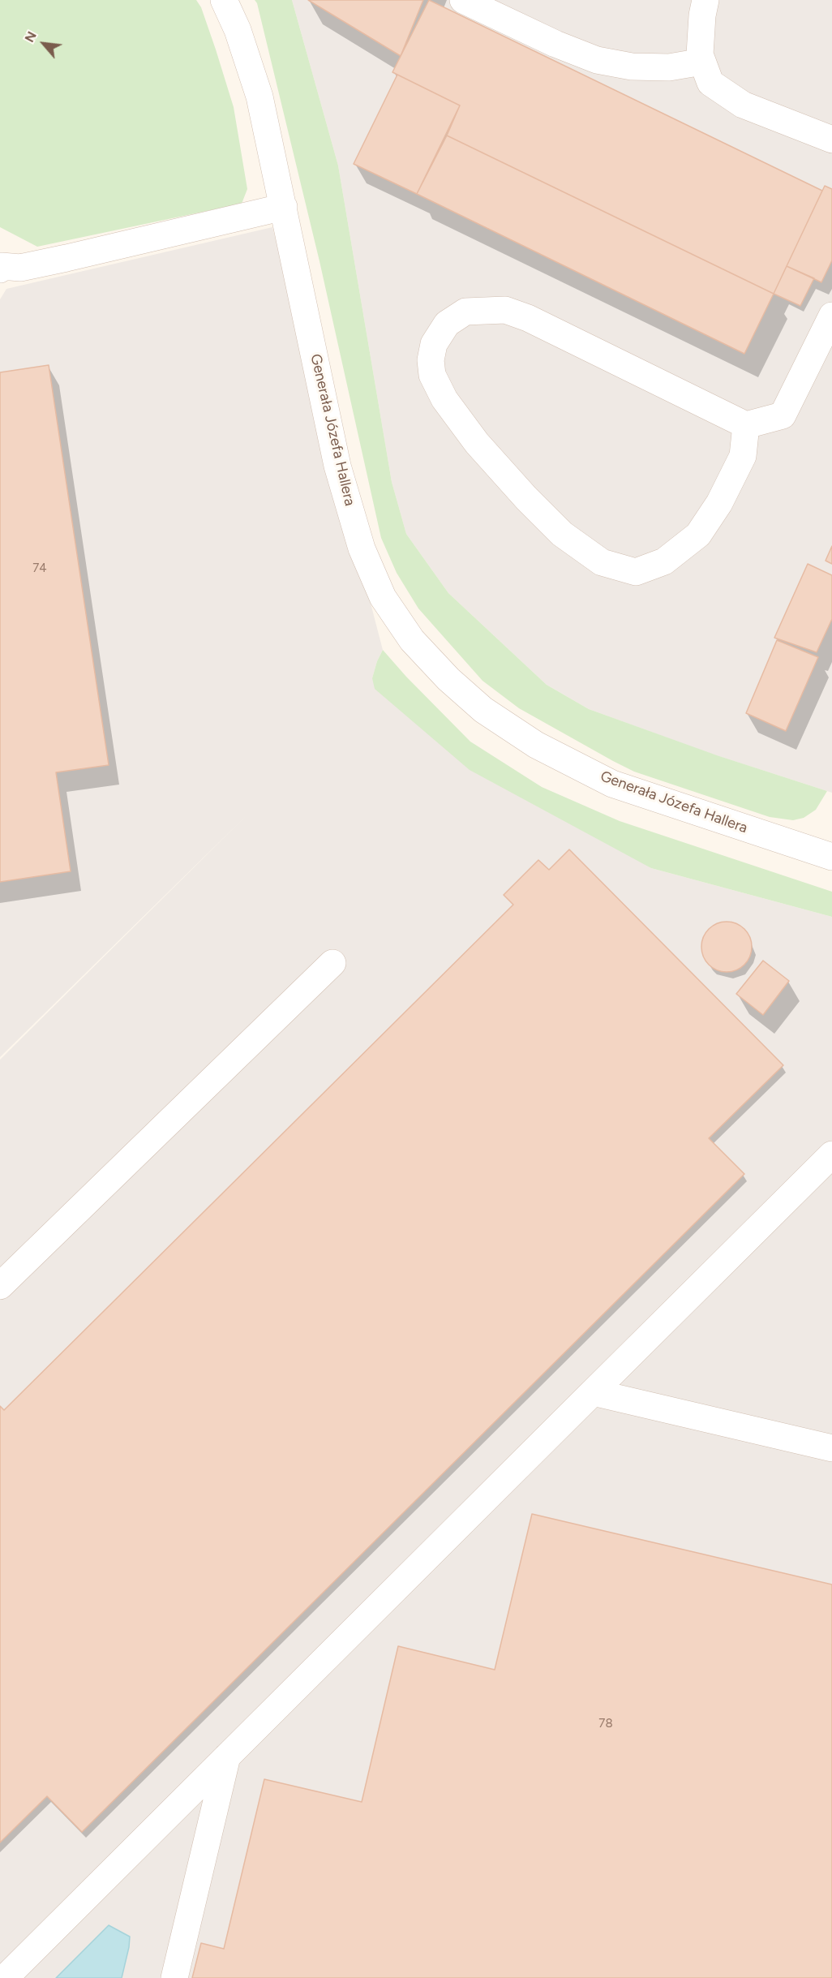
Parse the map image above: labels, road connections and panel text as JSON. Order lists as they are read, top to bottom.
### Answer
{
  "streets": {
    "street": ["Generała Józefa Hallera"]
  },
  "house_numbers": ["74", "78"],
  "north": "top left"
}
